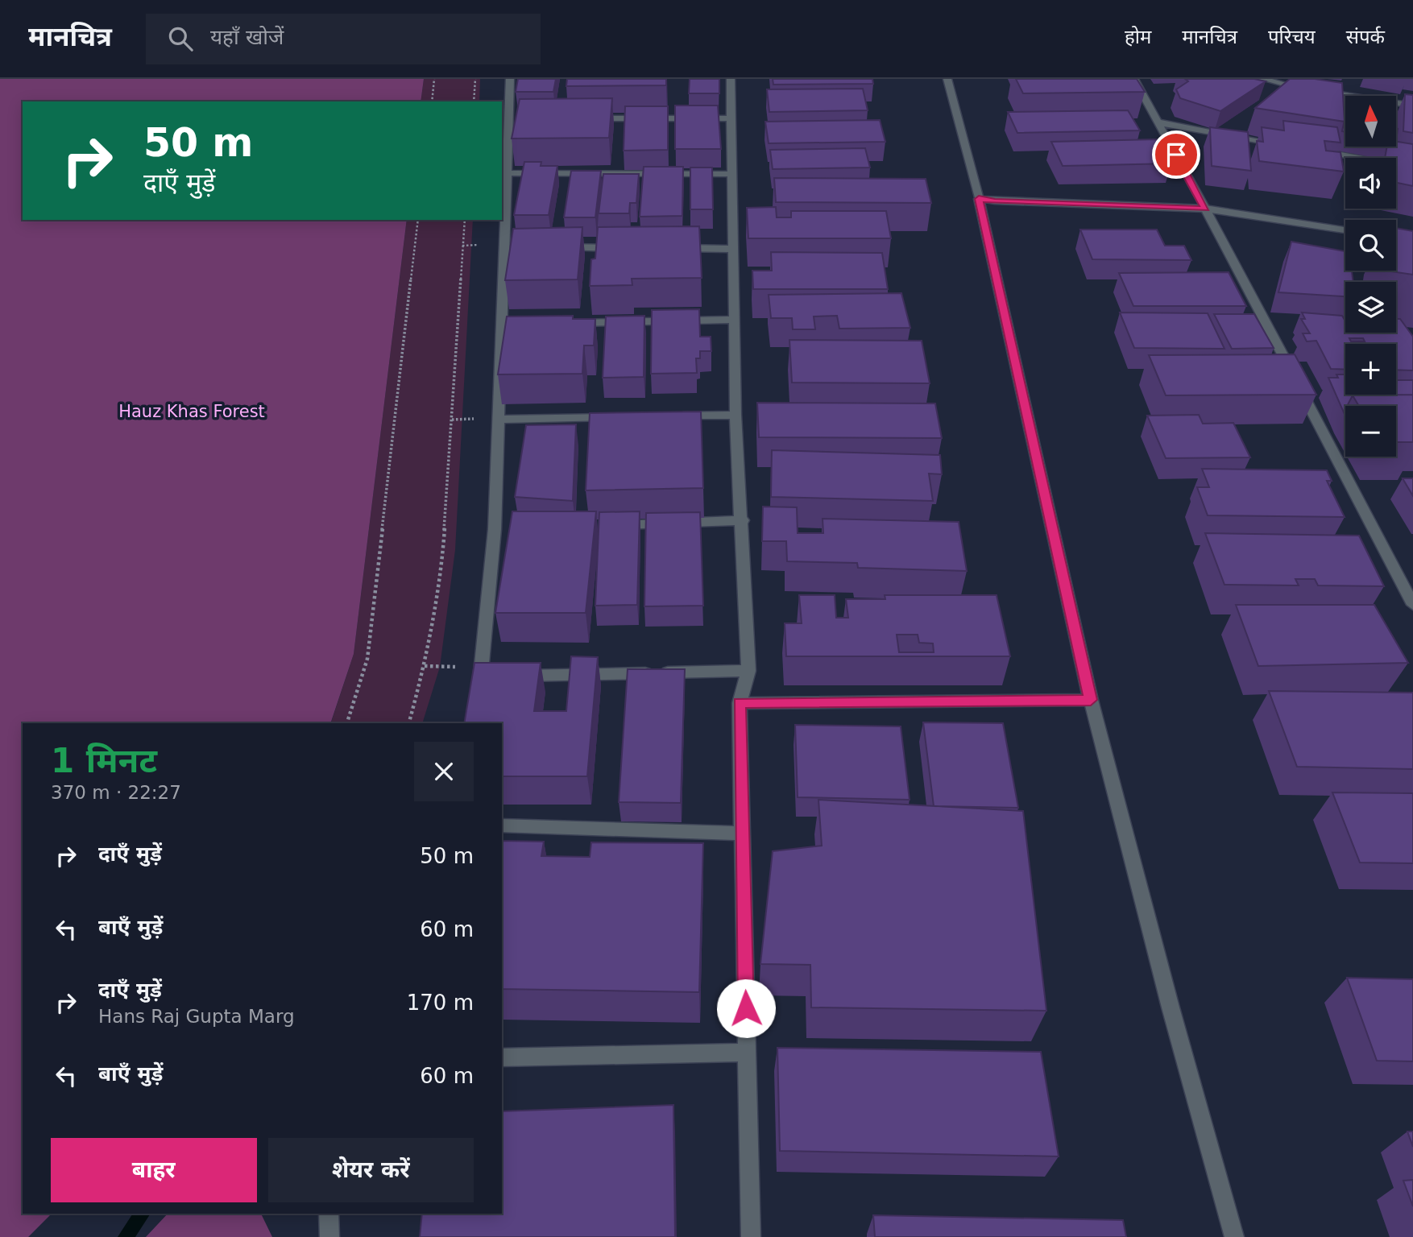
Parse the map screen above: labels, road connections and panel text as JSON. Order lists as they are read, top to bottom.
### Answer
{
  "parks": ["Hauz Khas Forest"],
  "north": "top",
  "page": {
    "header": "मानचित्र",
    "search": "यहाँ खोजें",
    "nav": [
      "होम",
      "मानचित्र",
      "परिचय",
      "संपर्क"
    ],
    "map_buttons": ["+", "−"],
    "turn": ["50 m", "दाएँ मुड़ें"],
    "heading": ["1 मिनट", "370 m · 22:27"],
    "list": [
      {
        "name": "दाएँ मुड़ें",
        "value": "50 m"
      },
      {
        "name": "बाएँ मुड़ें",
        "value": "60 m"
      },
      {
        "name": "दाएँ मुड़ें",
        "note": "Hans Raj Gupta Marg",
        "value": "170 m"
      },
      {
        "name": "बाएँ मुड़ें",
        "value": "60 m"
      }
    ],
    "buttons": ["बाहर", "शेयर करें"]
  }
}
